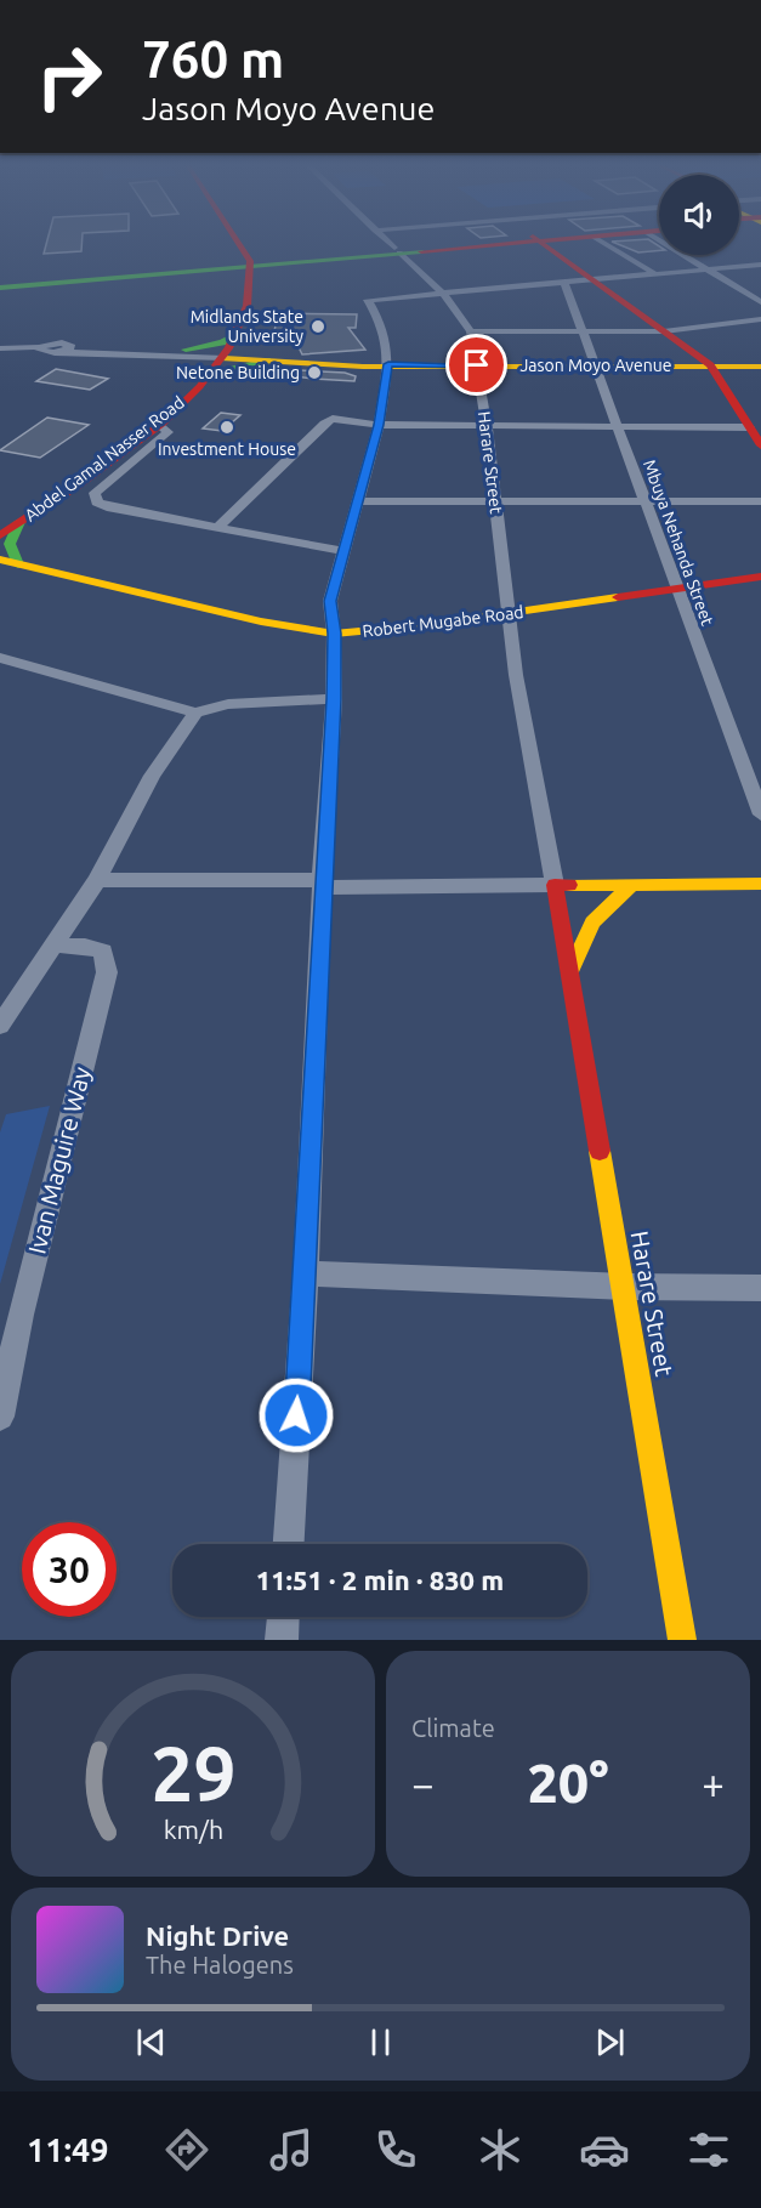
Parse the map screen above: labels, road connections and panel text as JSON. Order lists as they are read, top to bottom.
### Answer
{
  "streets": {
    "main road": [
      "Jason Moyo Avenue",
      "Abdel Gamal Nasser Road",
      "Harare Street",
      "Robert Mugabe Road"
    ],
    "street": ["Mbuya Nehanda Street", "Ivan Maguire Way"]
  },
  "crossings": [
    ["Jason Moyo Avenue", "Abdel Gamal Nasser Road"],
    ["Jason Moyo Avenue", "Harare Street"],
    ["Jason Moyo Avenue", "Mbuya Nehanda Street"],
    ["Harare Street", "Robert Mugabe Road"],
    ["Mbuya Nehanda Street", "Robert Mugabe Road"]
  ],
  "places": ["Midlands State University", "Netone Building", "Investment House"],
  "page": {
    "turn": ["760 m", "Jason Moyo Avenue"],
    "limit": "30",
    "trip": "11:51 · 2 min · 830 m",
    "tile": "Climate",
    "heat": ["−", "20°", "+"],
    "song": ["Night Drive", "The Halogens"],
    "tabs": "11:49",
    "gauge": ["29", "km/h"]
  }
}
